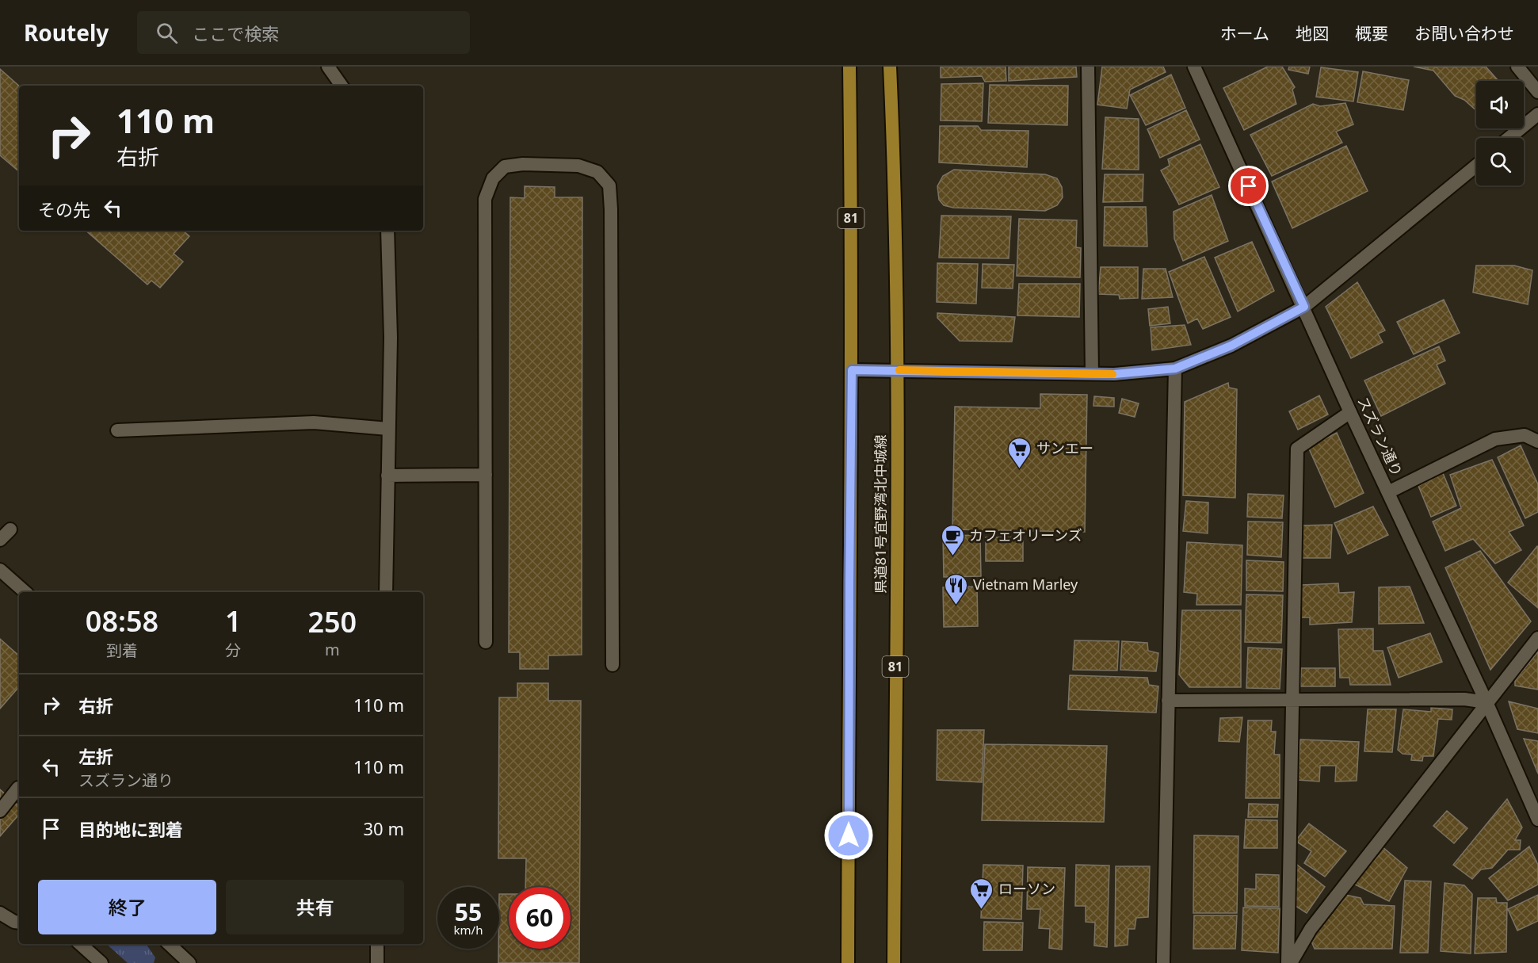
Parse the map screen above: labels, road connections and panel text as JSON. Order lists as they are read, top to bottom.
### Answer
{
  "streets": {
    "main road": ["81", "県道81号宜野湾北中城線"],
    "street": ["スズラン通り"]
  },
  "places": {
    "supermarket": ["サンエー", "ローソン"],
    "cafe": ["カフェオリーンズ"],
    "restaurant": ["Vietnam Marley"]
  },
  "page": {
    "header": "Routely",
    "search": "ここで検索",
    "nav": [
      "ホーム",
      "地図",
      "概要",
      "お問い合わせ"
    ],
    "turn": ["110 m", "右折"],
    "then": "その先",
    "eta": [
      "08:58",
      "到着",
      "1",
      "分",
      "250",
      "m"
    ],
    "list": [
      {
        "name": "右折",
        "value": "110 m"
      },
      {
        "name": "左折",
        "note": "スズラン通り",
        "value": "110 m"
      },
      {
        "name": "目的地に到着",
        "value": "30 m"
      }
    ],
    "buttons": ["終了", "共有"],
    "speed": "55 km/h",
    "limit": "60"
  }
}
